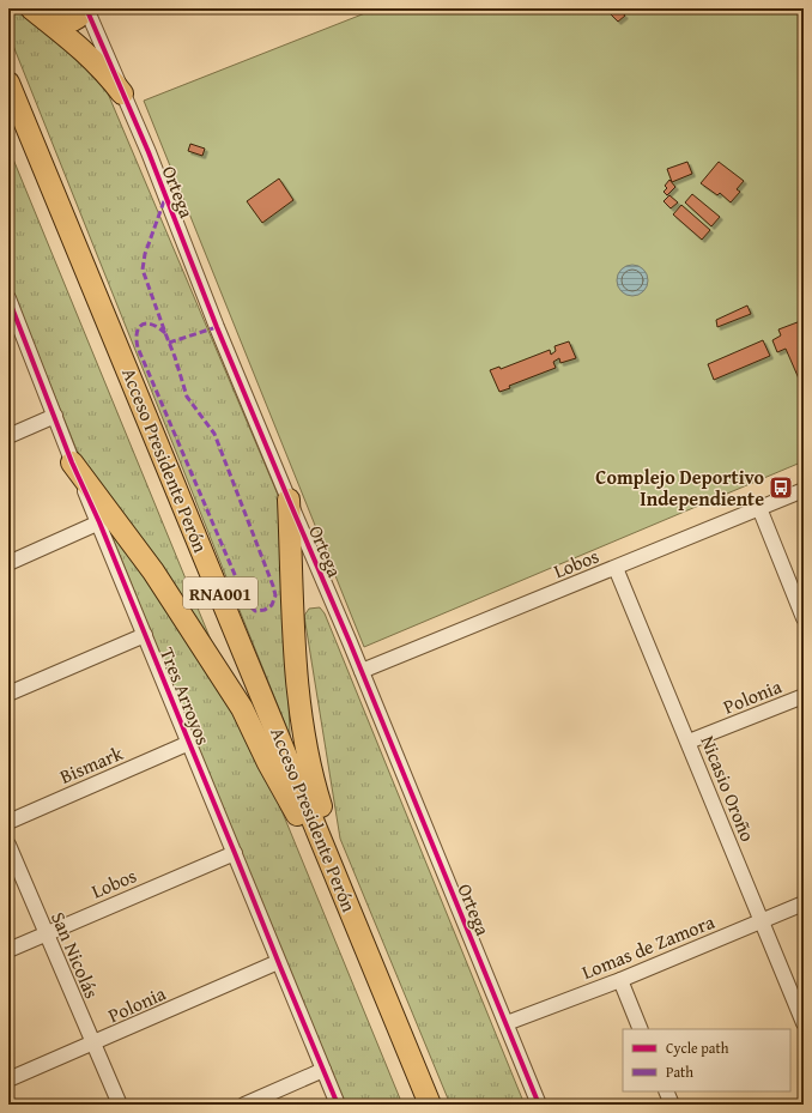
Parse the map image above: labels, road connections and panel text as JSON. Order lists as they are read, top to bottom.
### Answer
{
  "streets": {
    "highway": ["Acceso Presidente Perón", "RNA001"],
    "street": [
      "Ortega",
      "Lobos",
      "Tres Arroyos",
      "Polonia",
      "Bismark",
      "Nicasio Oroño",
      "Lomas de Zamora",
      "San Nicolás"
    ]
  },
  "crossings": [
    ["Ortega", "Lobos"],
    ["Ortega", "Lomas de Zamora"],
    ["Lobos", "Tres Arroyos"],
    ["Lobos", "Nicasio Oroño"],
    ["Lobos", "San Nicolás"],
    ["Tres Arroyos", "Polonia"],
    ["Tres Arroyos", "Bismark"],
    ["Polonia", "Nicasio Oroño"],
    ["Polonia", "San Nicolás"],
    ["Nicasio Oroño", "Lomas de Zamora"]
  ],
  "places": {
    "bus stop": ["Complejo Deportivo Independiente"]
  },
  "legend": ["Cycle path", "Path"]
}
